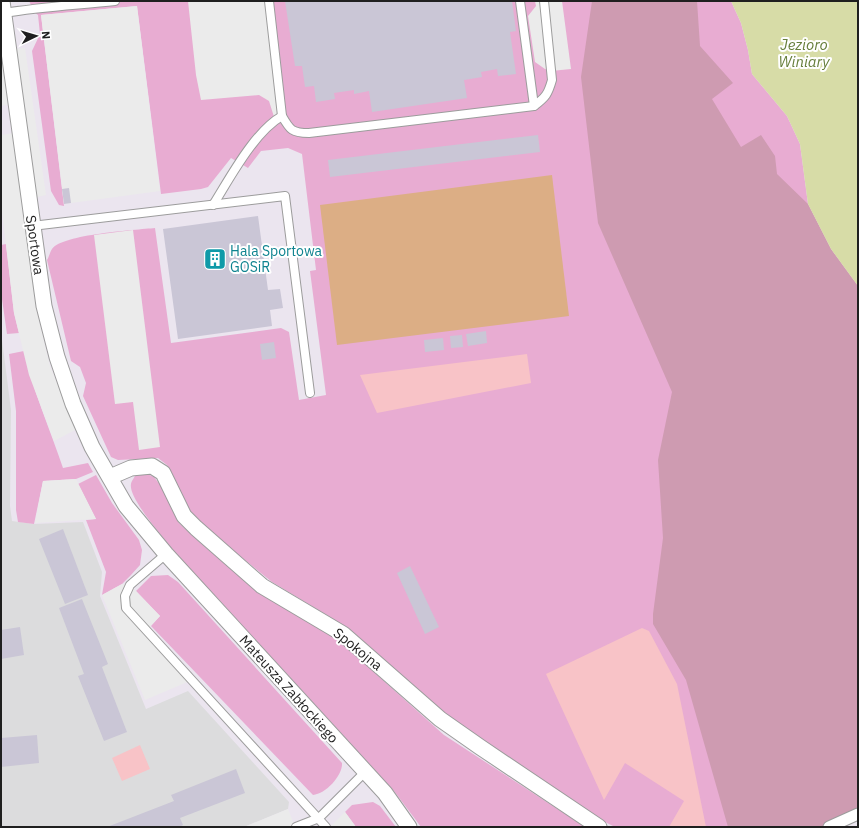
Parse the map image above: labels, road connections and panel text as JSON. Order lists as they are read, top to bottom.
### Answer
{
  "streets": {
    "street": ["Sportowa", "Spokojna", "Mateusza Zabłockiego"]
  },
  "crossings": [
    ["Sportowa", "Spokojna"],
    ["Sportowa", "Mateusza Zabłockiego"],
    ["Spokojna", "Mateusza Zabłockiego"]
  ],
  "water": ["Jezioro Winiary"],
  "places": {
    "building": ["Hala Sportowa GOSiR"]
  },
  "north": "right"
}
